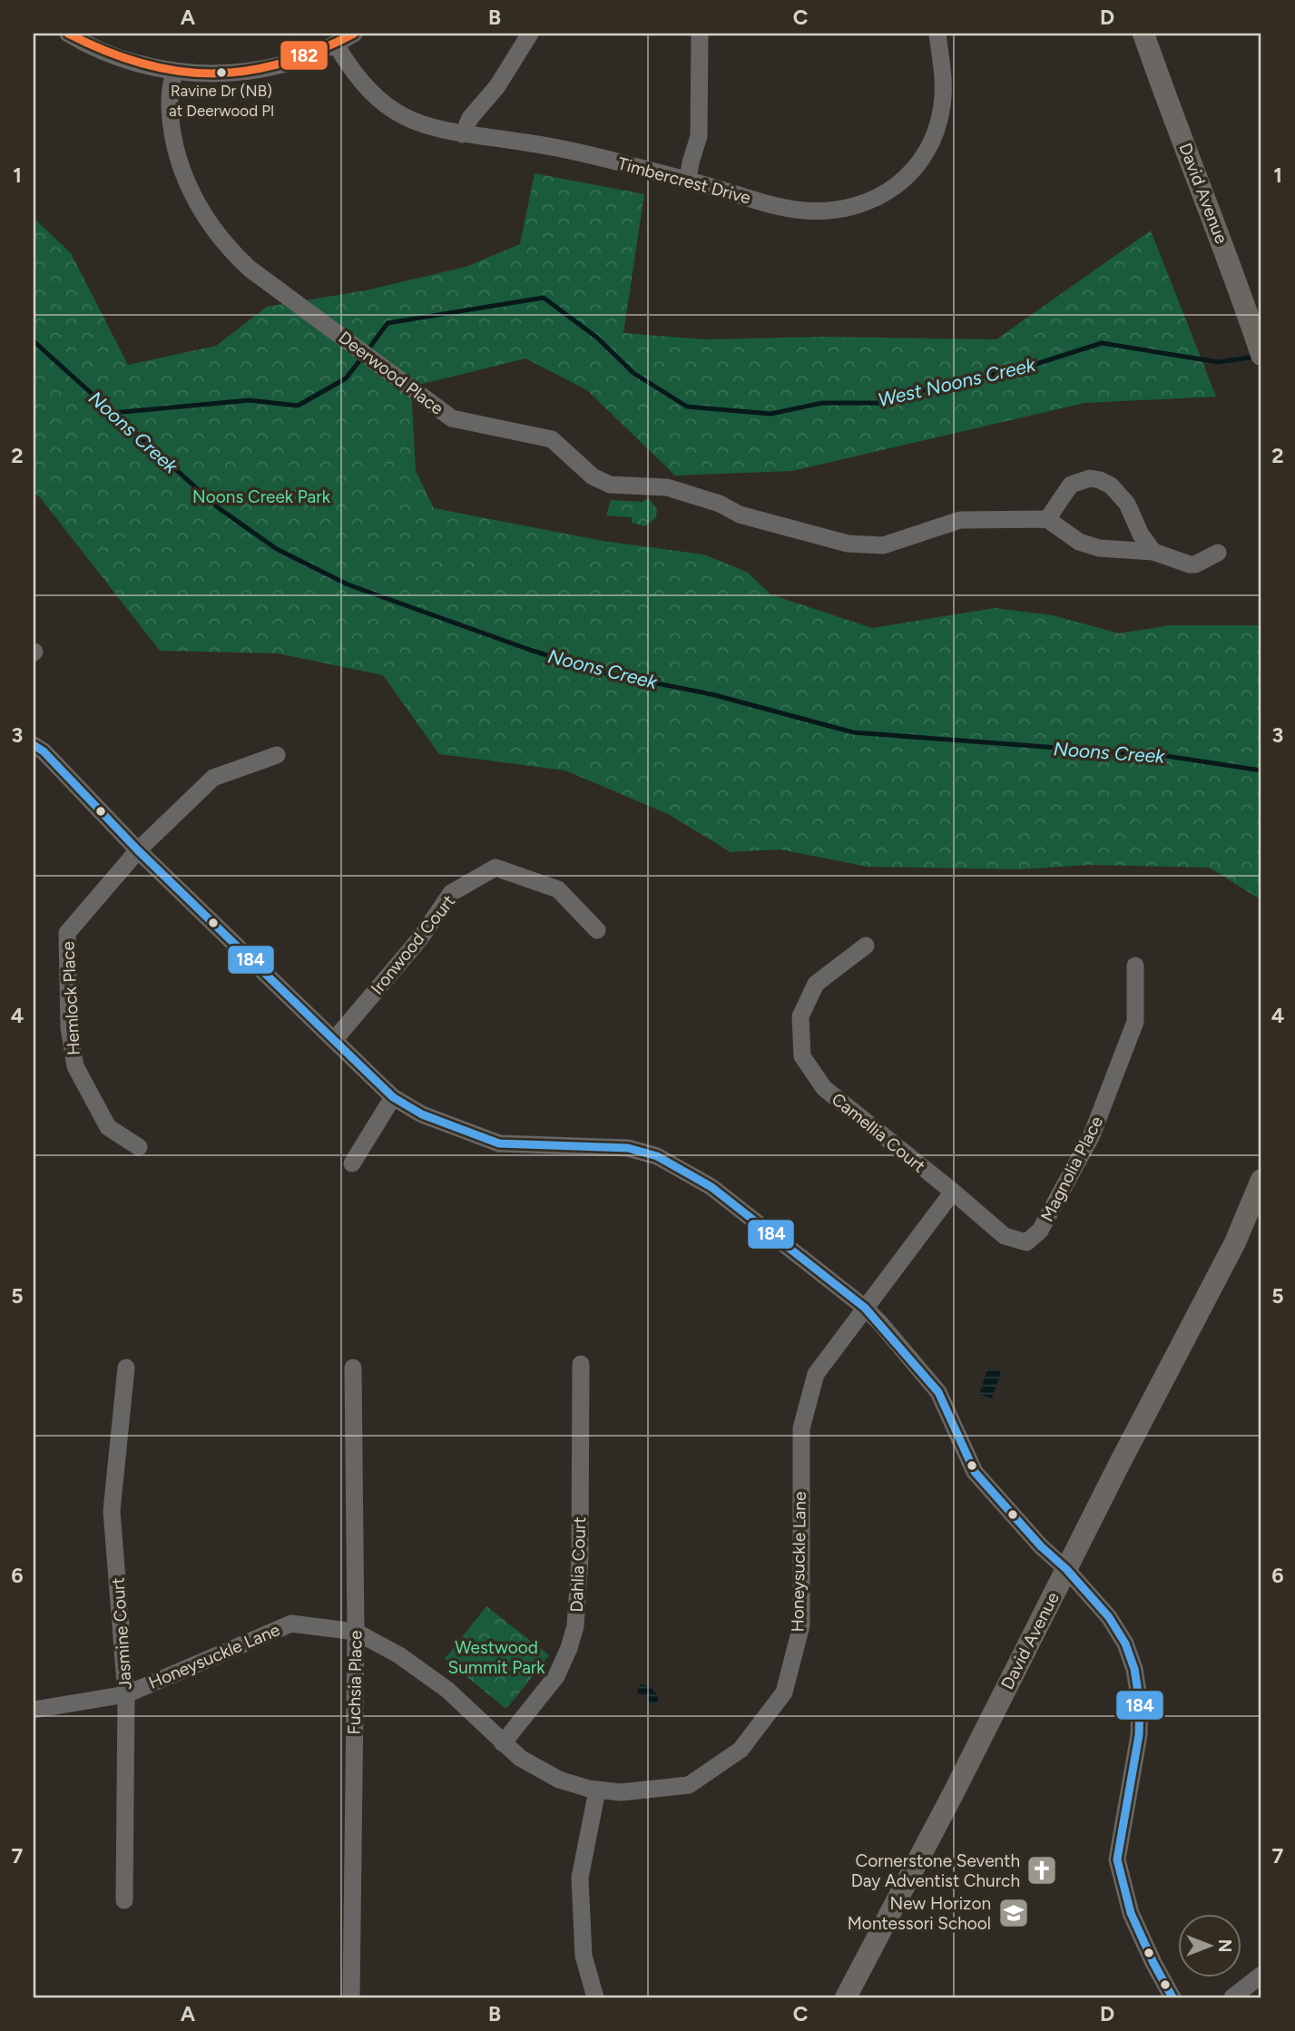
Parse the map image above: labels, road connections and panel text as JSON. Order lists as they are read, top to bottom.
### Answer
{
  "streets": {
    "main road": ["David Avenue"],
    "street": [
      "Timbercrest Drive",
      "Deerwood Place",
      "Ironwood Court",
      "Hemlock Place",
      "Camellia Court",
      "Magnolia Place",
      "Honeysuckle Lane",
      "Dahlia Court",
      "Jasmine Court",
      "Fuchsia Place"
    ]
  },
  "crossings": [
    ["Camellia Court", "Magnolia Place"],
    ["Camellia Court", "Honeysuckle Lane"],
    ["Magnolia Place", "Honeysuckle Lane"],
    ["Honeysuckle Lane", "Dahlia Court"],
    ["Honeysuckle Lane", "Jasmine Court"],
    ["Honeysuckle Lane", "Fuchsia Place"]
  ],
  "water": ["West Noons Creek", "Noons Creek"],
  "parks": ["Noons Creek Park", "Westwood Summit Park"],
  "places": {
    "other": ["Ravine Dr (NB) at Deerwood Pl"],
    "church": ["Cornerstone Seventh Day Adventist Church"],
    "school or university": ["New Horizon Montessori School"]
  },
  "lines": ["transit line 182", "transit line 184"],
  "north": "right",
  "grid": {
    "columns": [
      "A",
      "B",
      "C",
      "D"
    ],
    "rows": [
      "1",
      "2",
      "3",
      "4",
      "5",
      "6",
      "7"
    ]
  }
}
